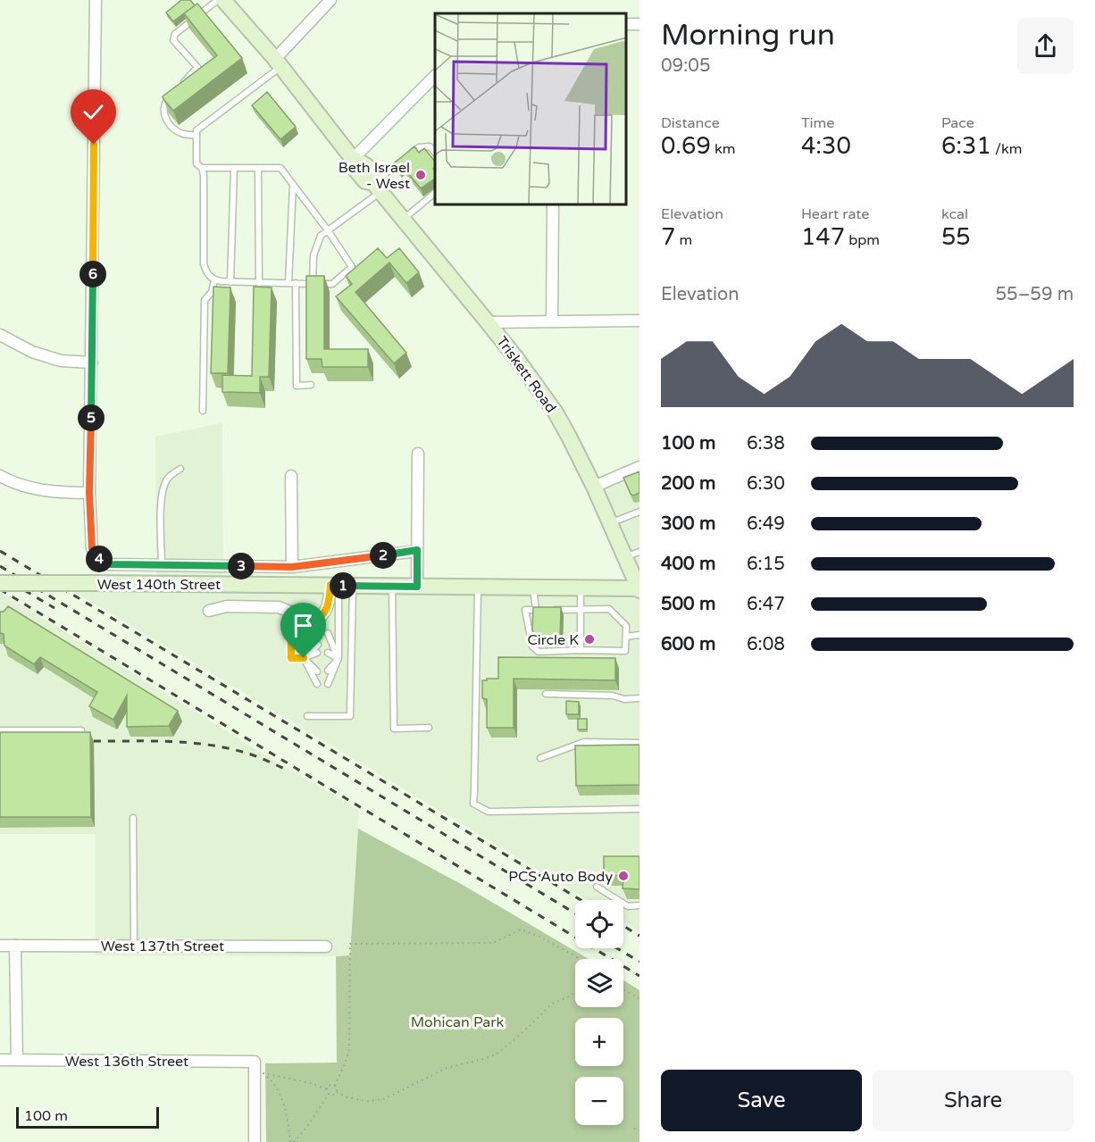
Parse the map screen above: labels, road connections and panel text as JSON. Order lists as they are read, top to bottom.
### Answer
{
  "streets": {
    "main road": ["Triskett Road", "West 140th Street"],
    "street": ["West 137th Street", "West 136th Street"]
  },
  "crossings": [
    ["Triskett Road", "West 140th Street"]
  ],
  "parks": ["Mohican Park"],
  "places": ["Beth Israel - West", "Circle K", "PCS Auto Body"],
  "scale_bar": "100 m",
  "page": {
    "heading": ["Morning run", "09:05"],
    "stats": [
      ["Distance", "0.69 km"],
      ["Time", "4:30"],
      ["Pace", "6:31 /km"],
      ["Elevation", "7 m"],
      ["Heart rate", "147 bpm"],
      ["kcal", "55"]
    ],
    "pins": [
      "6",
      "5",
      "2",
      "4",
      "3",
      "1"
    ],
    "chart": ["Elevation", "55–59 m"],
    "list": [
      {
        "name": "100 m",
        "note": "6:38"
      },
      {
        "name": "200 m",
        "note": "6:30"
      },
      {
        "name": "300 m",
        "note": "6:49"
      },
      {
        "name": "400 m",
        "note": "6:15"
      },
      {
        "name": "500 m",
        "note": "6:47"
      },
      {
        "name": "600 m",
        "note": "6:08"
      }
    ],
    "map_buttons": ["+", "−"],
    "buttons": ["Save", "Share"],
    "scale": "100 m"
  }
}
